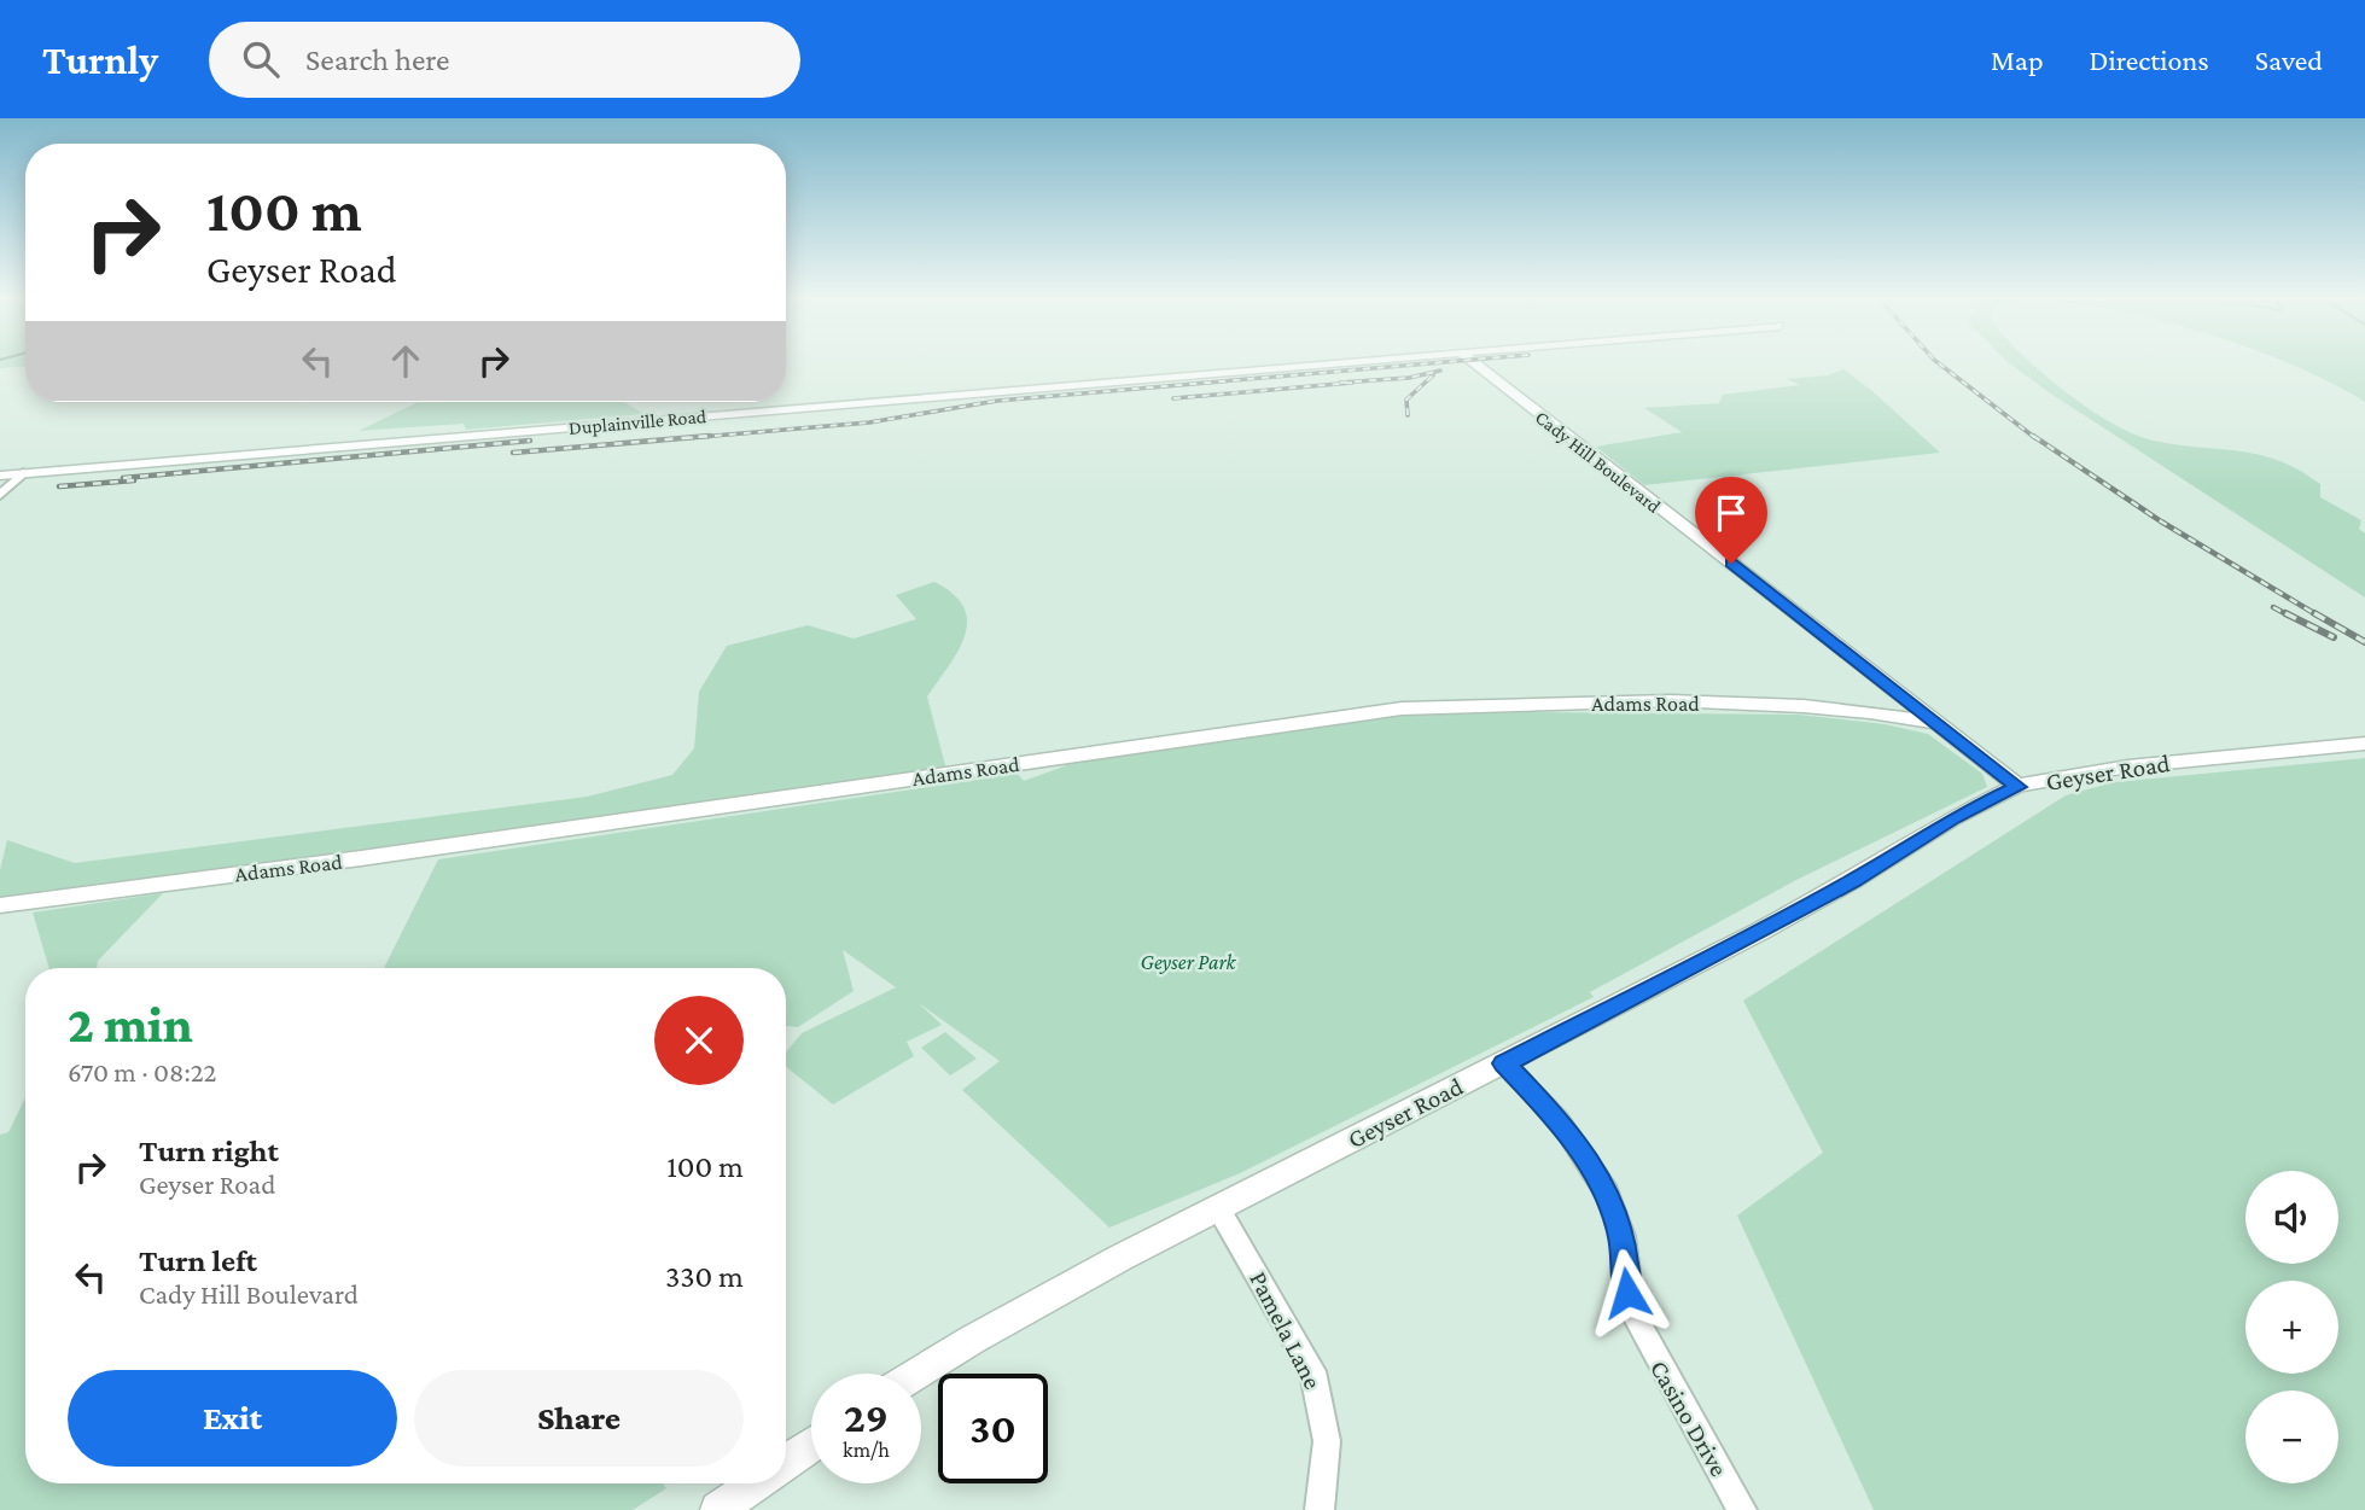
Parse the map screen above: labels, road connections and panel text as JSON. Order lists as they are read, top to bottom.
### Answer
{
  "streets": {
    "street": [
      "Duplainville Road",
      "Cady Hill Boulevard",
      "Adams Road",
      "Geyser Road",
      "Pamela Lane",
      "Casino Drive"
    ]
  },
  "crossings": [
    ["Cady Hill Boulevard", "Adams Road"],
    ["Cady Hill Boulevard", "Geyser Road"],
    ["Geyser Road", "Pamela Lane"],
    ["Geyser Road", "Casino Drive"]
  ],
  "parks": ["Geyser Park"],
  "page": {
    "header": "Turnly",
    "search": "Search here",
    "nav": ["Map", "Directions", "Saved"],
    "turn": ["100 m", "Geyser Road"],
    "heading": ["2 min", "670 m · 08:22"],
    "list": [
      {
        "name": "Turn right",
        "note": "Geyser Road",
        "value": "100 m"
      },
      {
        "name": "Turn left",
        "note": "Cady Hill Boulevard",
        "value": "330 m"
      }
    ],
    "map_buttons": ["+", "−"],
    "buttons": ["Exit", "Share"],
    "speed": "29 km/h",
    "limit": "30"
  }
}
